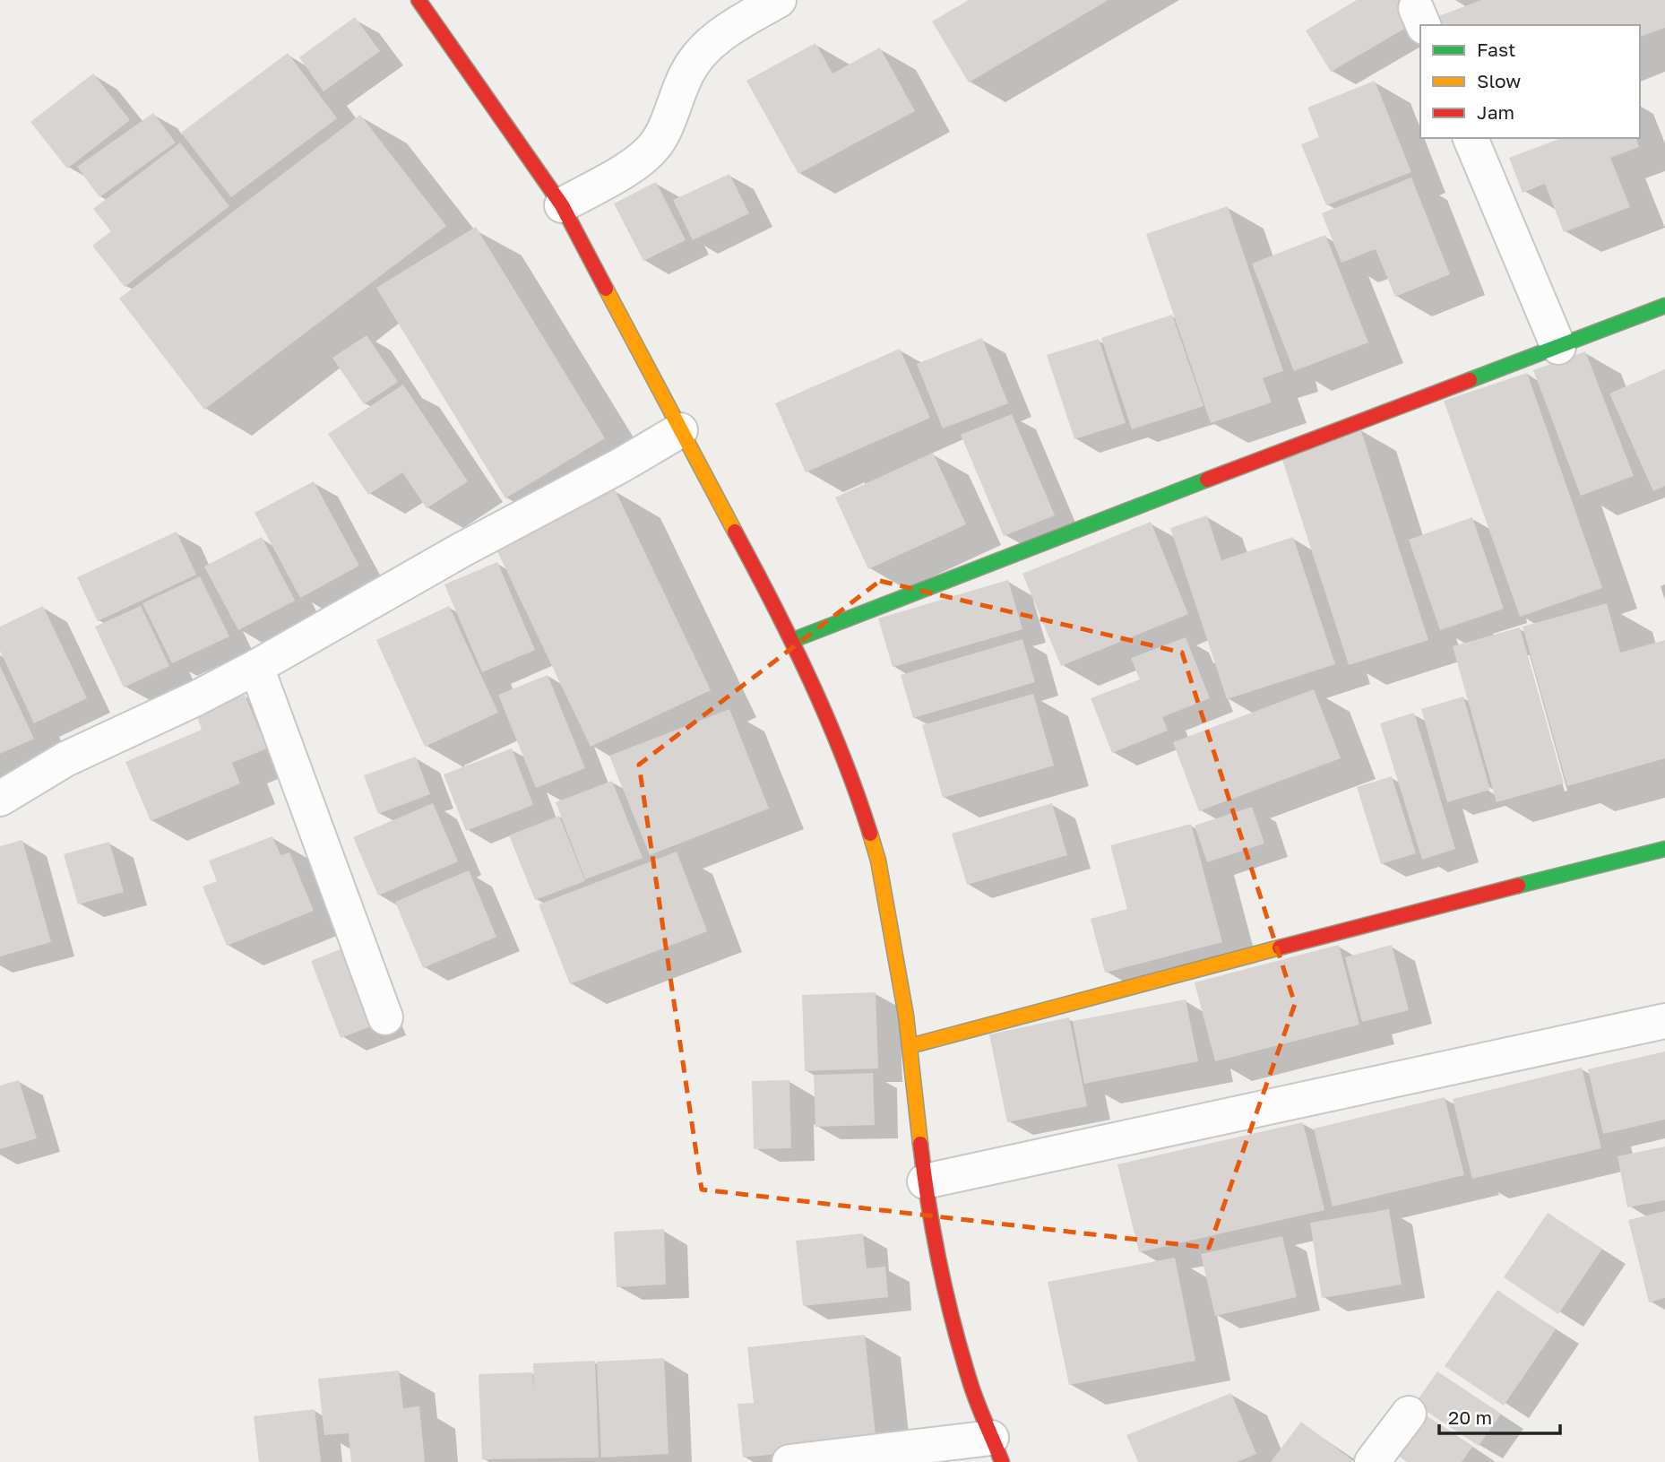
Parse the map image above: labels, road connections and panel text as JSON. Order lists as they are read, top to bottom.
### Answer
{
  "legend": ["Fast", "Slow", "Jam"],
  "scale_bar": "20 m"
}
